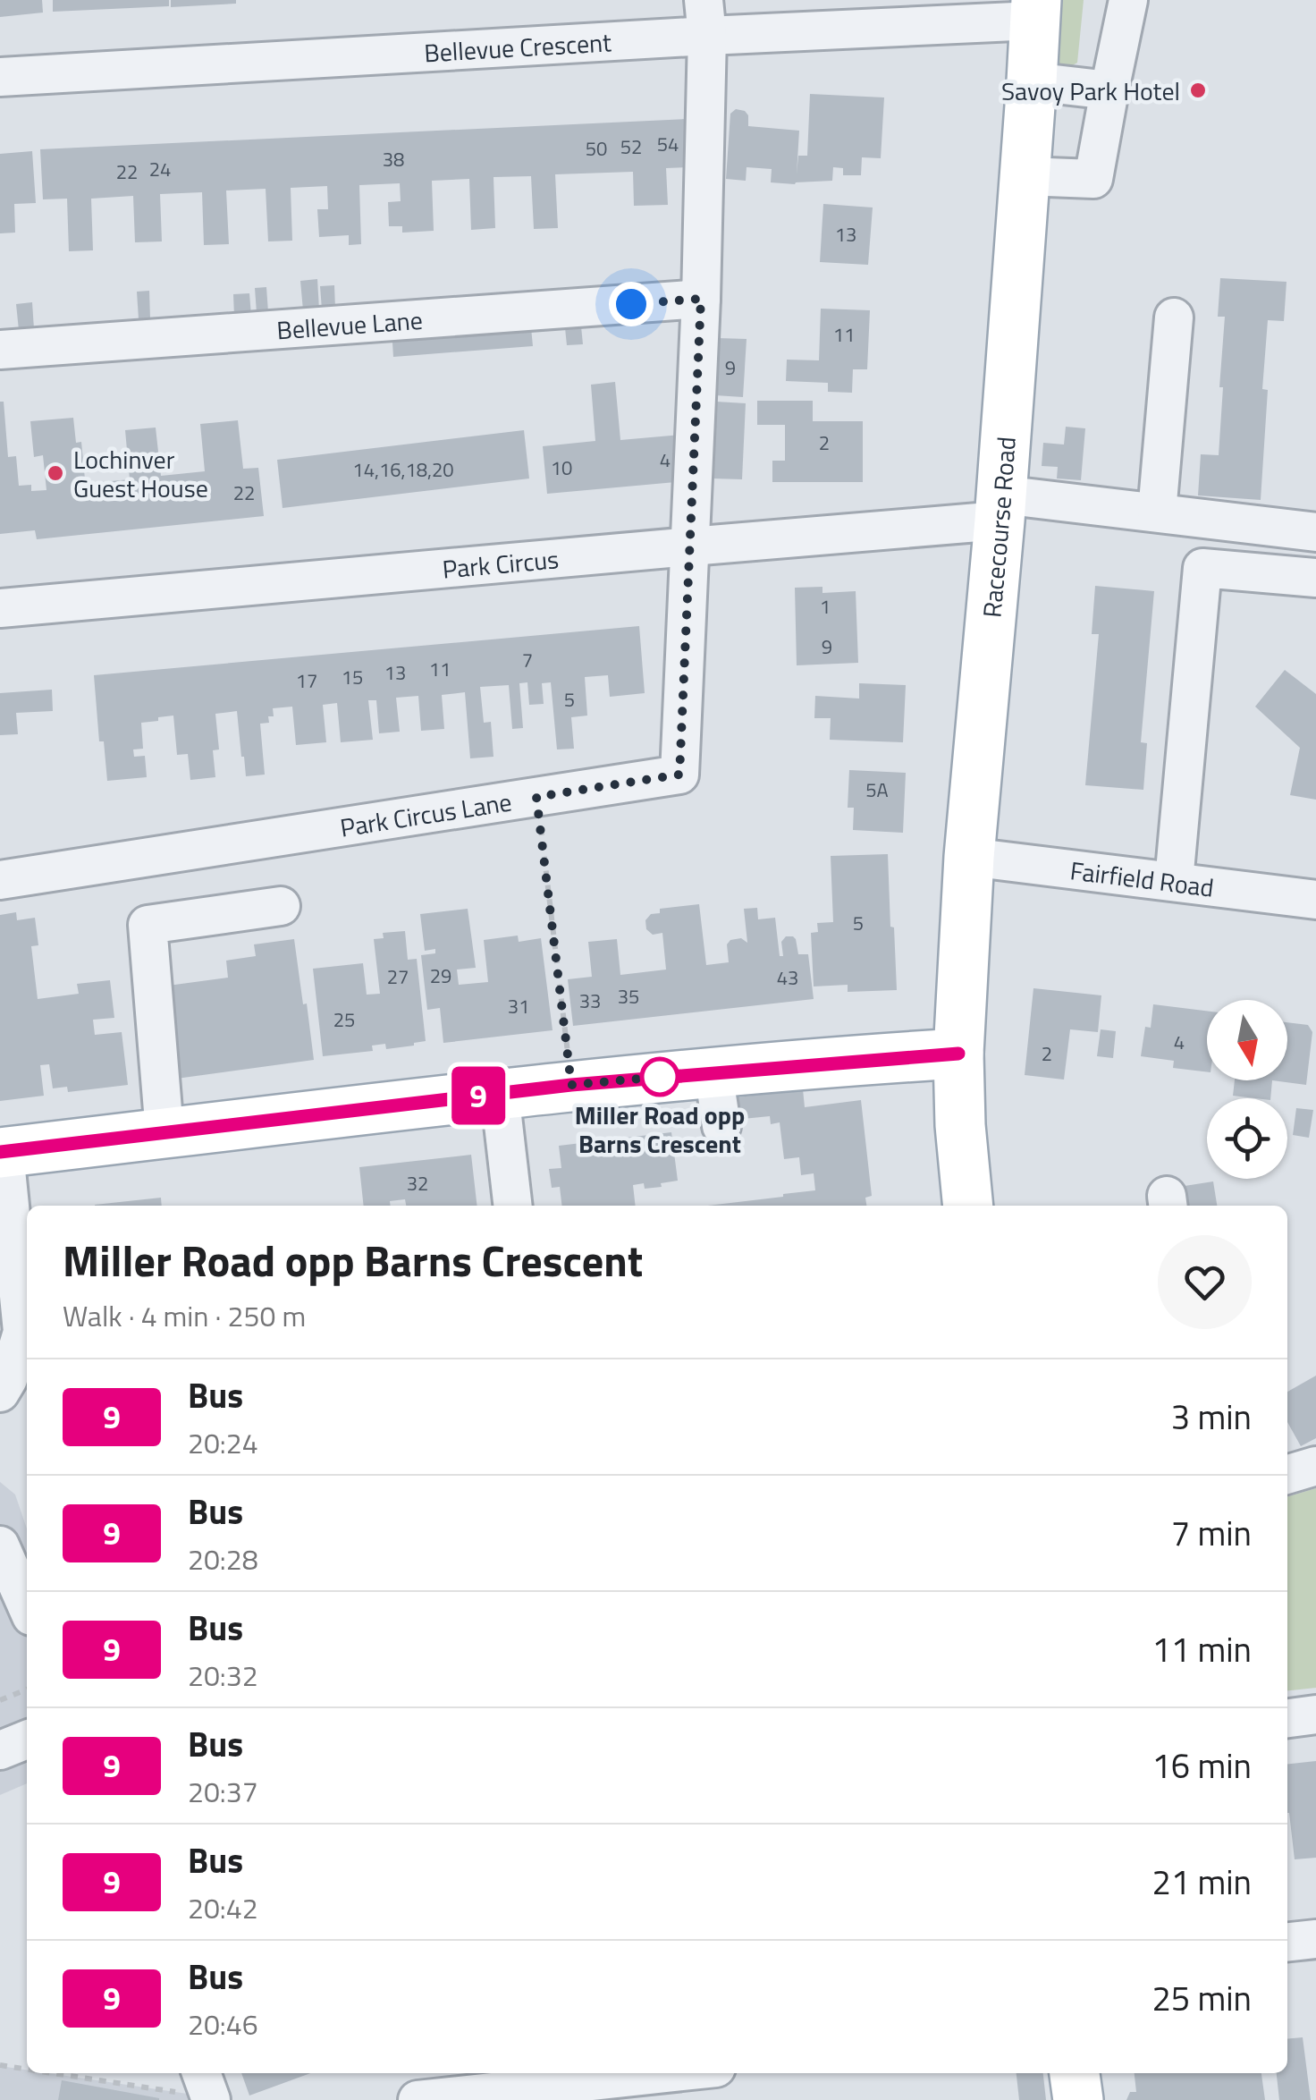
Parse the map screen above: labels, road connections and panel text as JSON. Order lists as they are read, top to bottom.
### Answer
{
  "streets": {
    "main road": ["Racecourse Road"],
    "street": [
      "Bellevue Crescent",
      "Bellevue Lane",
      "Park Circus",
      "Park Circus Lane",
      "Fairfield Road"
    ]
  },
  "crossings": [
    ["Bellevue Crescent", "Racecourse Road"],
    ["Racecourse Road", "Park Circus"],
    ["Racecourse Road", "Fairfield Road"],
    ["Park Circus", "Park Circus Lane"]
  ],
  "places": ["Savoy Park Hotel", "Lochinver Guest House", "Miller Road opp Barns Crescent"],
  "lines": ["bus line 9"],
  "house_numbers": [
    "54",
    "52",
    "50",
    "38",
    "24",
    "22",
    "13",
    "11",
    "9",
    "2",
    "4",
    "10",
    "14,16,18,20",
    "22",
    "1",
    "9",
    "7",
    "11",
    "13",
    "15",
    "17",
    "5",
    "5A",
    "5",
    "29",
    "27",
    "43",
    "35",
    "33",
    "31",
    "25",
    "4",
    "2",
    "32"
  ],
  "north": "bottom",
  "page": {
    "on_map": "9",
    "heading": ["Miller Road opp Barns Crescent", "Walk · 4 min · 250 m"],
    "list": [
      {
        "mark": "9",
        "name": "Bus",
        "note": "20:24",
        "value": "3 min"
      },
      {
        "mark": "9",
        "name": "Bus",
        "note": "20:28",
        "value": "7 min"
      },
      {
        "mark": "9",
        "name": "Bus",
        "note": "20:32",
        "value": "11 min"
      },
      {
        "mark": "9",
        "name": "Bus",
        "note": "20:37",
        "value": "16 min"
      },
      {
        "mark": "9",
        "name": "Bus",
        "note": "20:42",
        "value": "21 min"
      },
      {
        "mark": "9",
        "name": "Bus",
        "note": "20:46",
        "value": "25 min"
      }
    ]
  }
}
